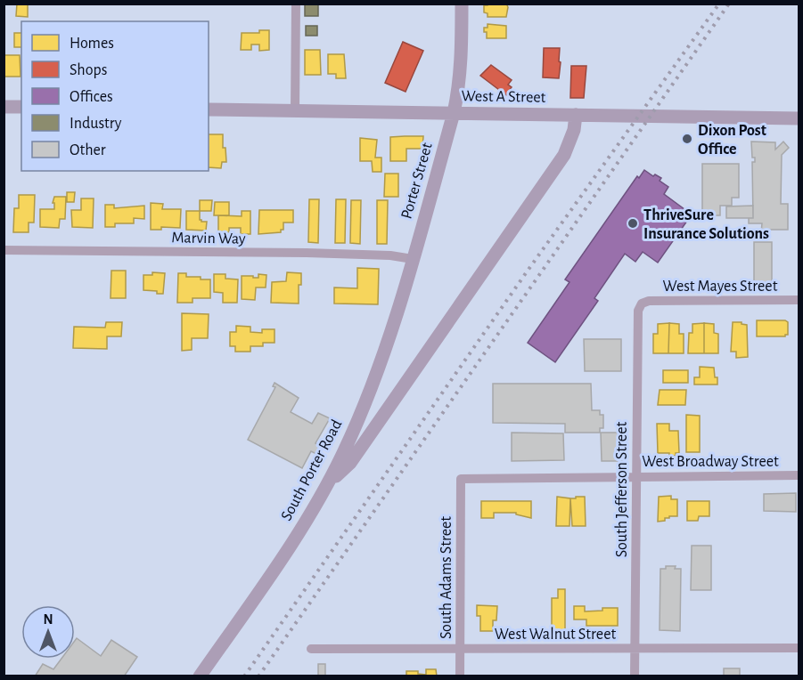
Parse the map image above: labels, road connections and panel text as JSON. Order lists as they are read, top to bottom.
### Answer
{
  "streets": {
    "street": [
      "West A Street",
      "Porter Street",
      "Marvin Way",
      "West Mayes Street",
      "West Broadway Street",
      "South Porter Road",
      "South Jefferson Street",
      "South Adams Street",
      "West Walnut Street"
    ]
  },
  "crossings": [
    ["West A Street", "Porter Street"],
    ["Porter Street", "Marvin Way"],
    ["Porter Street", "South Porter Road"],
    ["Marvin Way", "South Porter Road"],
    ["West Mayes Street", "South Jefferson Street"],
    ["West Broadway Street", "South Jefferson Street"],
    ["West Broadway Street", "South Adams Street"],
    ["South Jefferson Street", "West Walnut Street"],
    ["South Adams Street", "West Walnut Street"]
  ],
  "places": ["Dixon Post Office", "ThriveSure Insurance Solutions"],
  "legend": [
    "Homes",
    "Shops",
    "Offices",
    "Industry",
    "Other"
  ],
  "north": "top"
}
